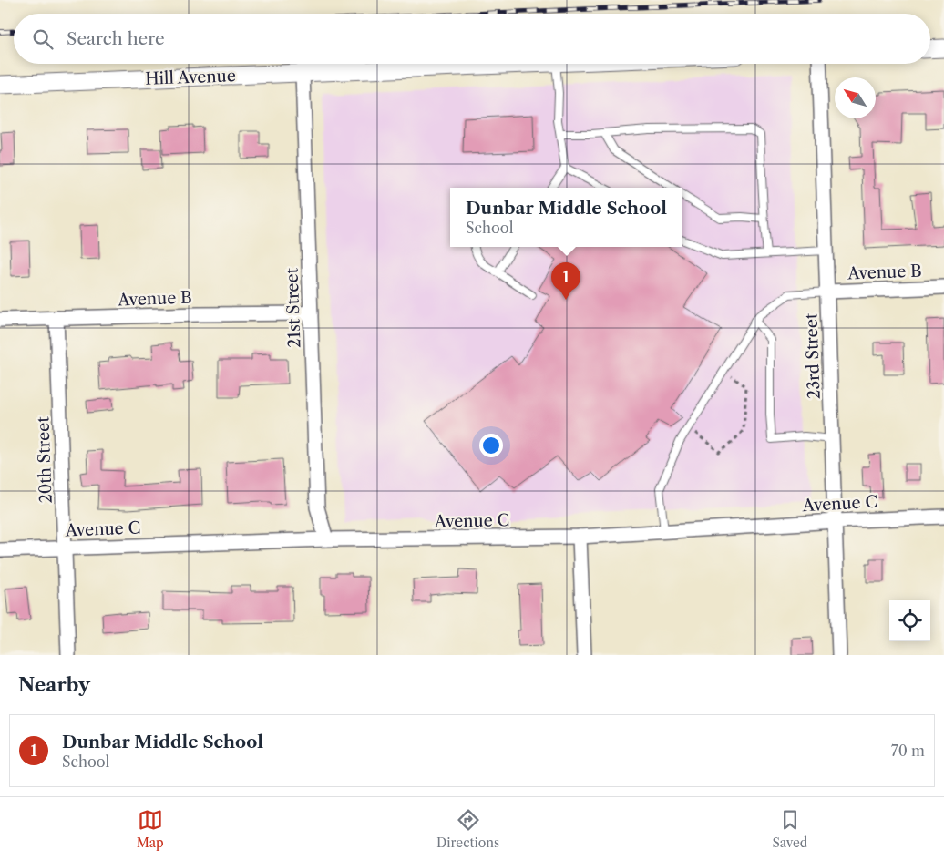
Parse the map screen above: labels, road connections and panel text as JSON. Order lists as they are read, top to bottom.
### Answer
{
  "streets": {
    "street": [
      "Hill Avenue",
      "Avenue B",
      "21st Street",
      "23rd Street",
      "20th Street",
      "Avenue C"
    ]
  },
  "crossings": [
    ["Hill Avenue", "21st Street"],
    ["Avenue B", "21st Street"],
    ["Avenue B", "23rd Street"],
    ["Avenue B", "20th Street"],
    ["21st Street", "Avenue C"],
    ["23rd Street", "Avenue C"],
    ["20th Street", "Avenue C"]
  ],
  "north": "top left",
  "page": {
    "search": "Search here",
    "popup": ["Dunbar Middle School", "School"],
    "pins": "1",
    "heading": "Nearby",
    "list": [
      {
        "mark": "1",
        "name": "Dunbar Middle School",
        "note": "School",
        "value": "70 m"
      }
    ],
    "nav": ["Map", "Directions", "Saved"]
  }
}
